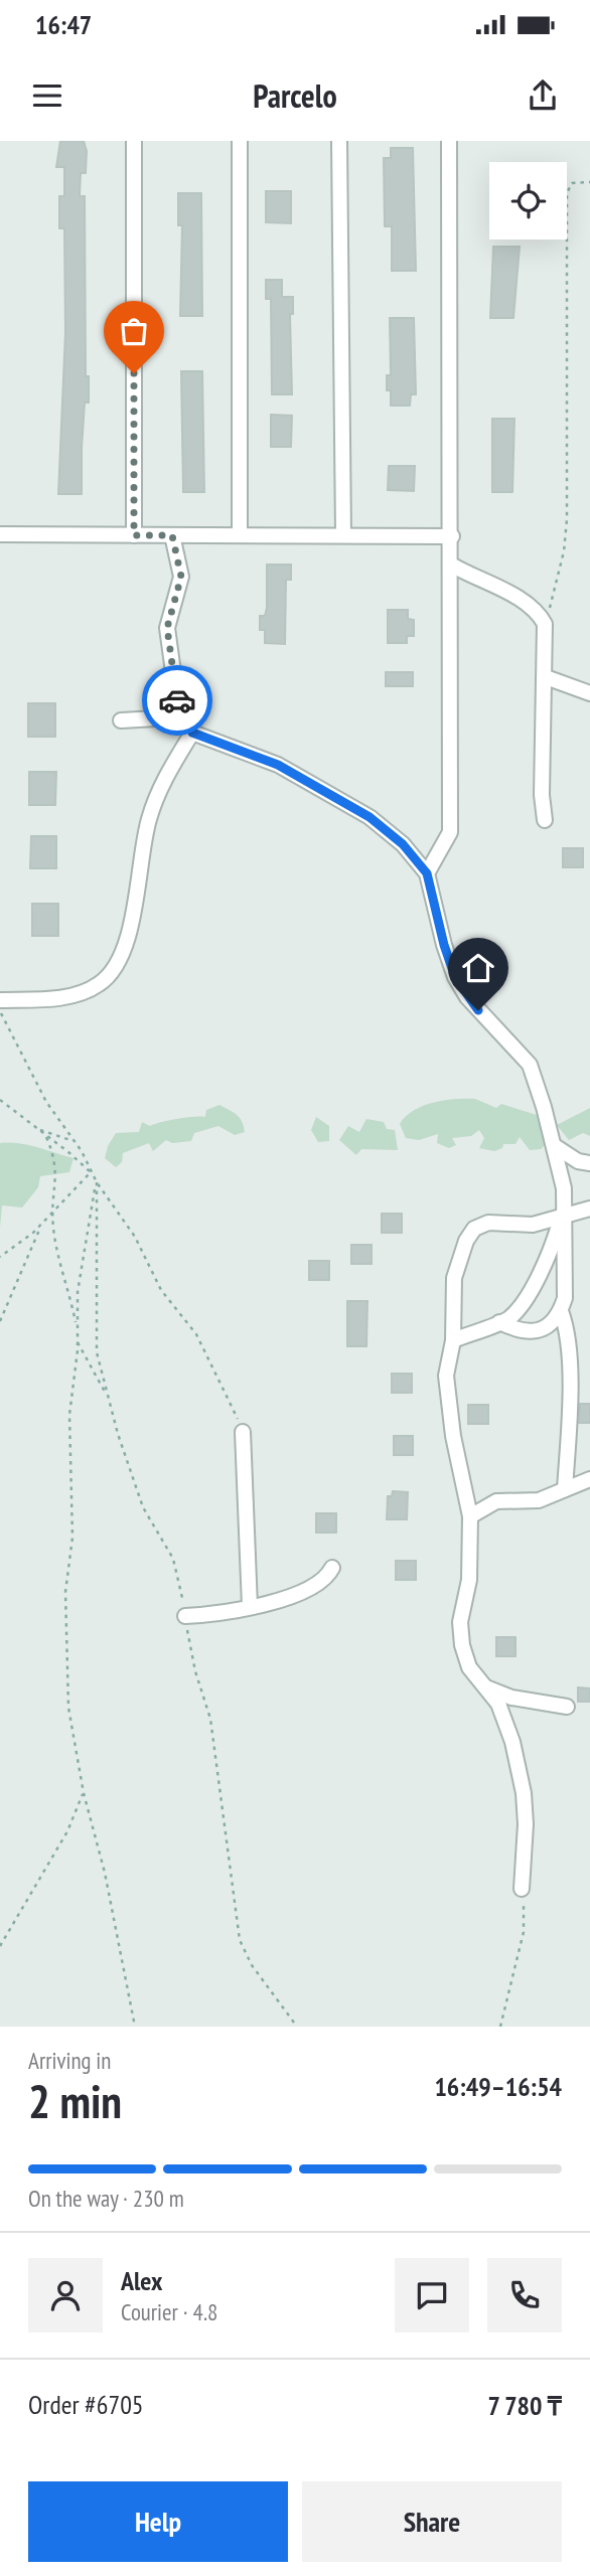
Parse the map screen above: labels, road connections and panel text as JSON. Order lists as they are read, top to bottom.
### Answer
{
  "page": {
    "status": "16:47",
    "header": "Parcelo",
    "heading": ["2 min", "Arriving in", "16:49–16:54"],
    "panel": [
      "Alex",
      "Courier · 4.8",
      "Order #6705",
      "7 780 ₸"
    ],
    "bar": "On the way · 230 m",
    "buttons": ["Help", "Share"]
  }
}
